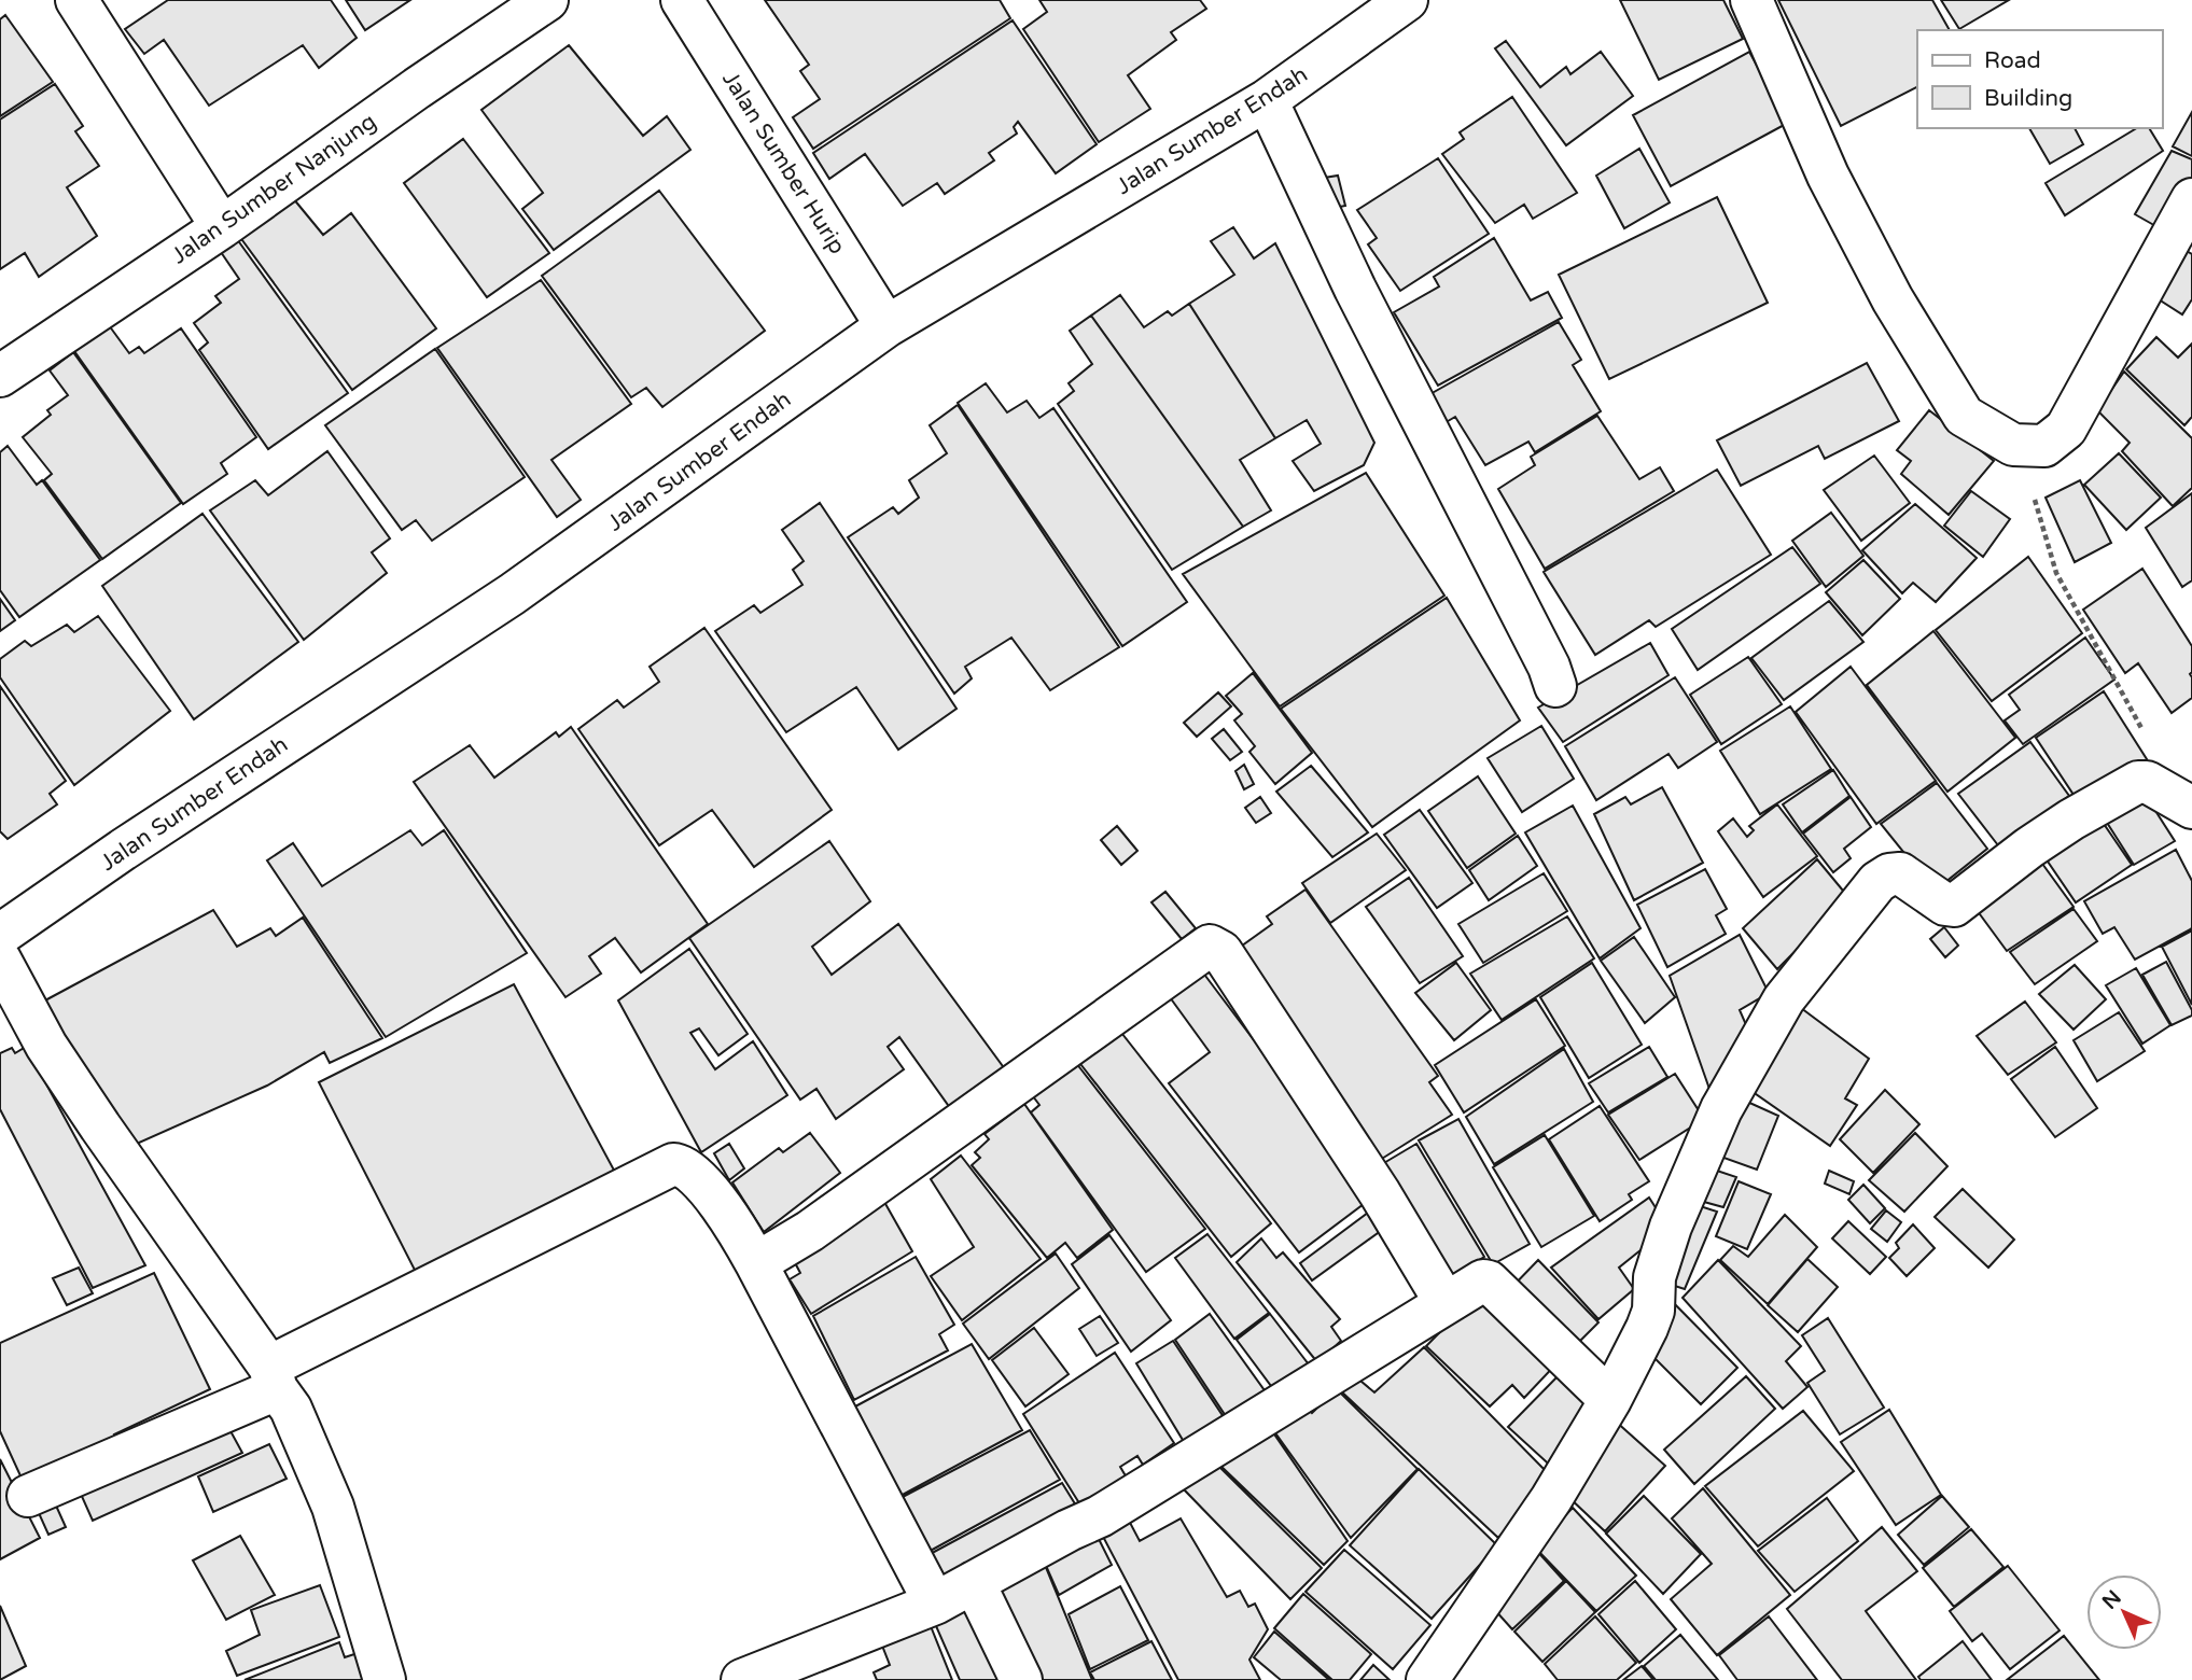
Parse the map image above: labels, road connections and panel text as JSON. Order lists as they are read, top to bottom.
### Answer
{
  "streets": {
    "street": ["Jalan Sumber Endah", "Jalan Sumber Hurip", "Jalan Sumber Nanjung"]
  },
  "crossings": [
    ["Jalan Sumber Endah", "Jalan Sumber Hurip"]
  ],
  "legend": ["Road", "Building"],
  "north": "top left"
}
